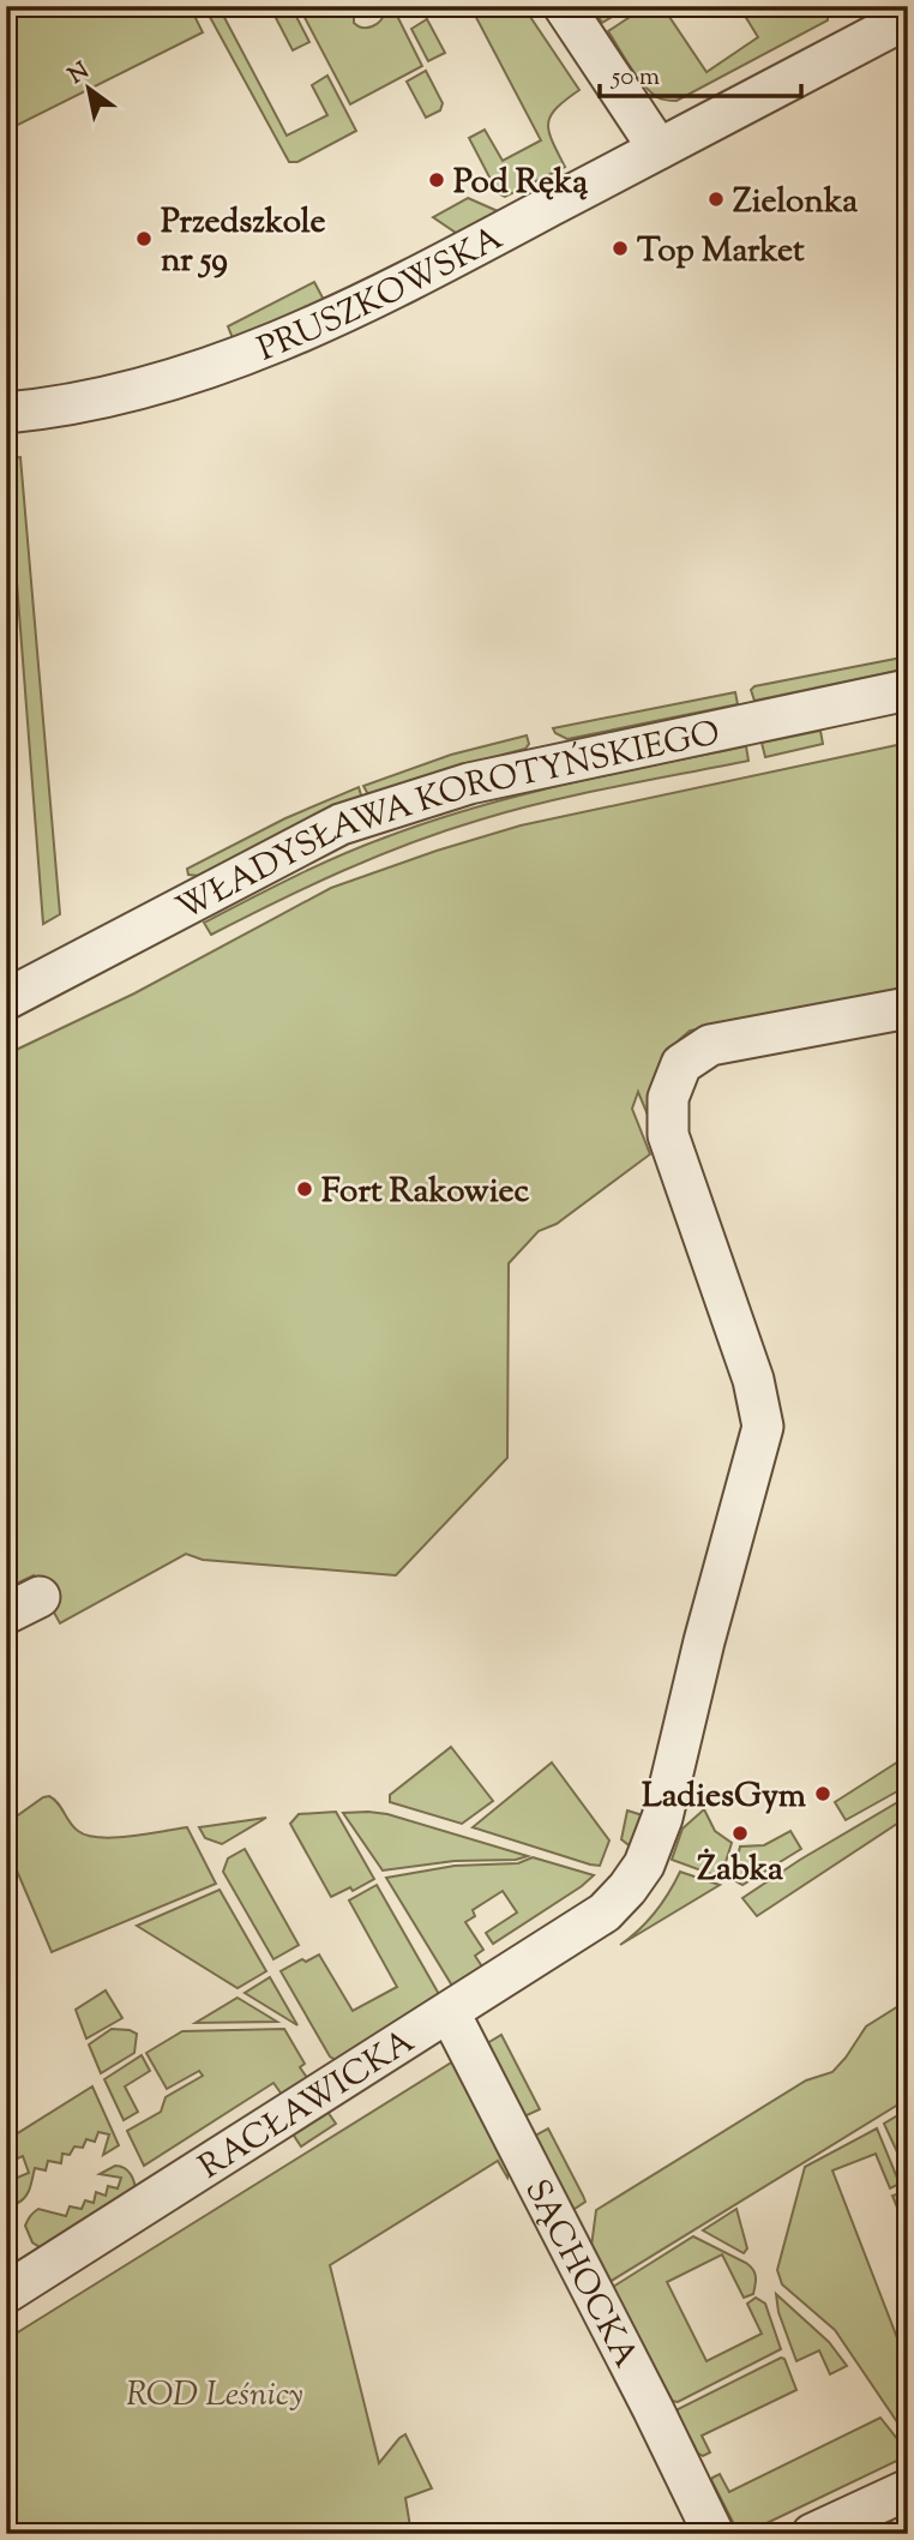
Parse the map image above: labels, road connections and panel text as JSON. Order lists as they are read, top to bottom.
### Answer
{
  "streets": {
    "street": [
      "PRUSZKOWSKA",
      "WŁADYSŁAWA KOROTYŃSKIEGO",
      "RACŁAWICKA",
      "SĄCHOCKA"
    ]
  },
  "crossings": [
    ["RACŁAWICKA", "SĄCHOCKA"]
  ],
  "parks": ["ROD Leśnicy"],
  "places": [
    "Pod Ręką",
    "Zielonka",
    "Przedszkole nr 59",
    "Top Market",
    "Fort Rakowiec",
    "LadiesGym",
    "Żabka"
  ],
  "scale_bar": "50 m",
  "north": "top left"
}
